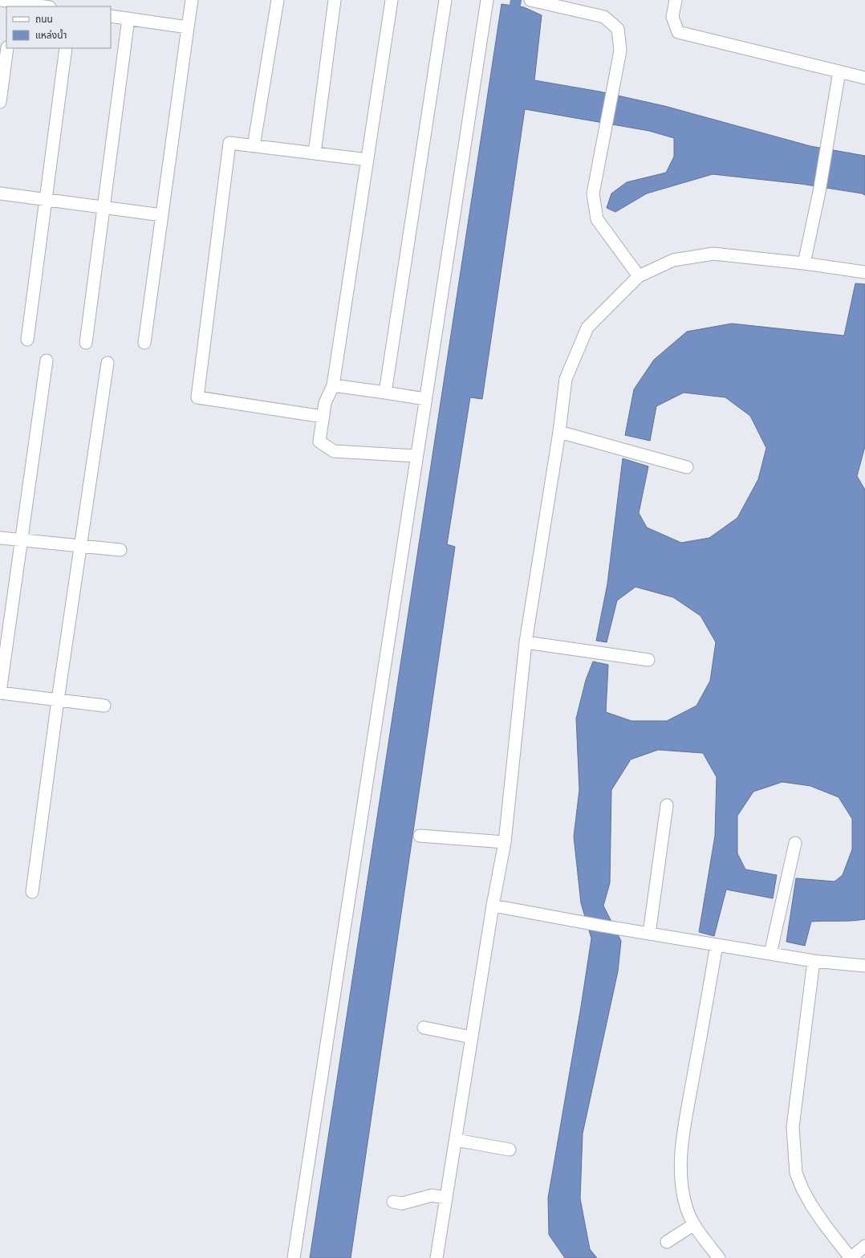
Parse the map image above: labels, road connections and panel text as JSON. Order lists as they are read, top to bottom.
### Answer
{
  "legend": ["ถนน", "แหล่งน้ำ"]
}
